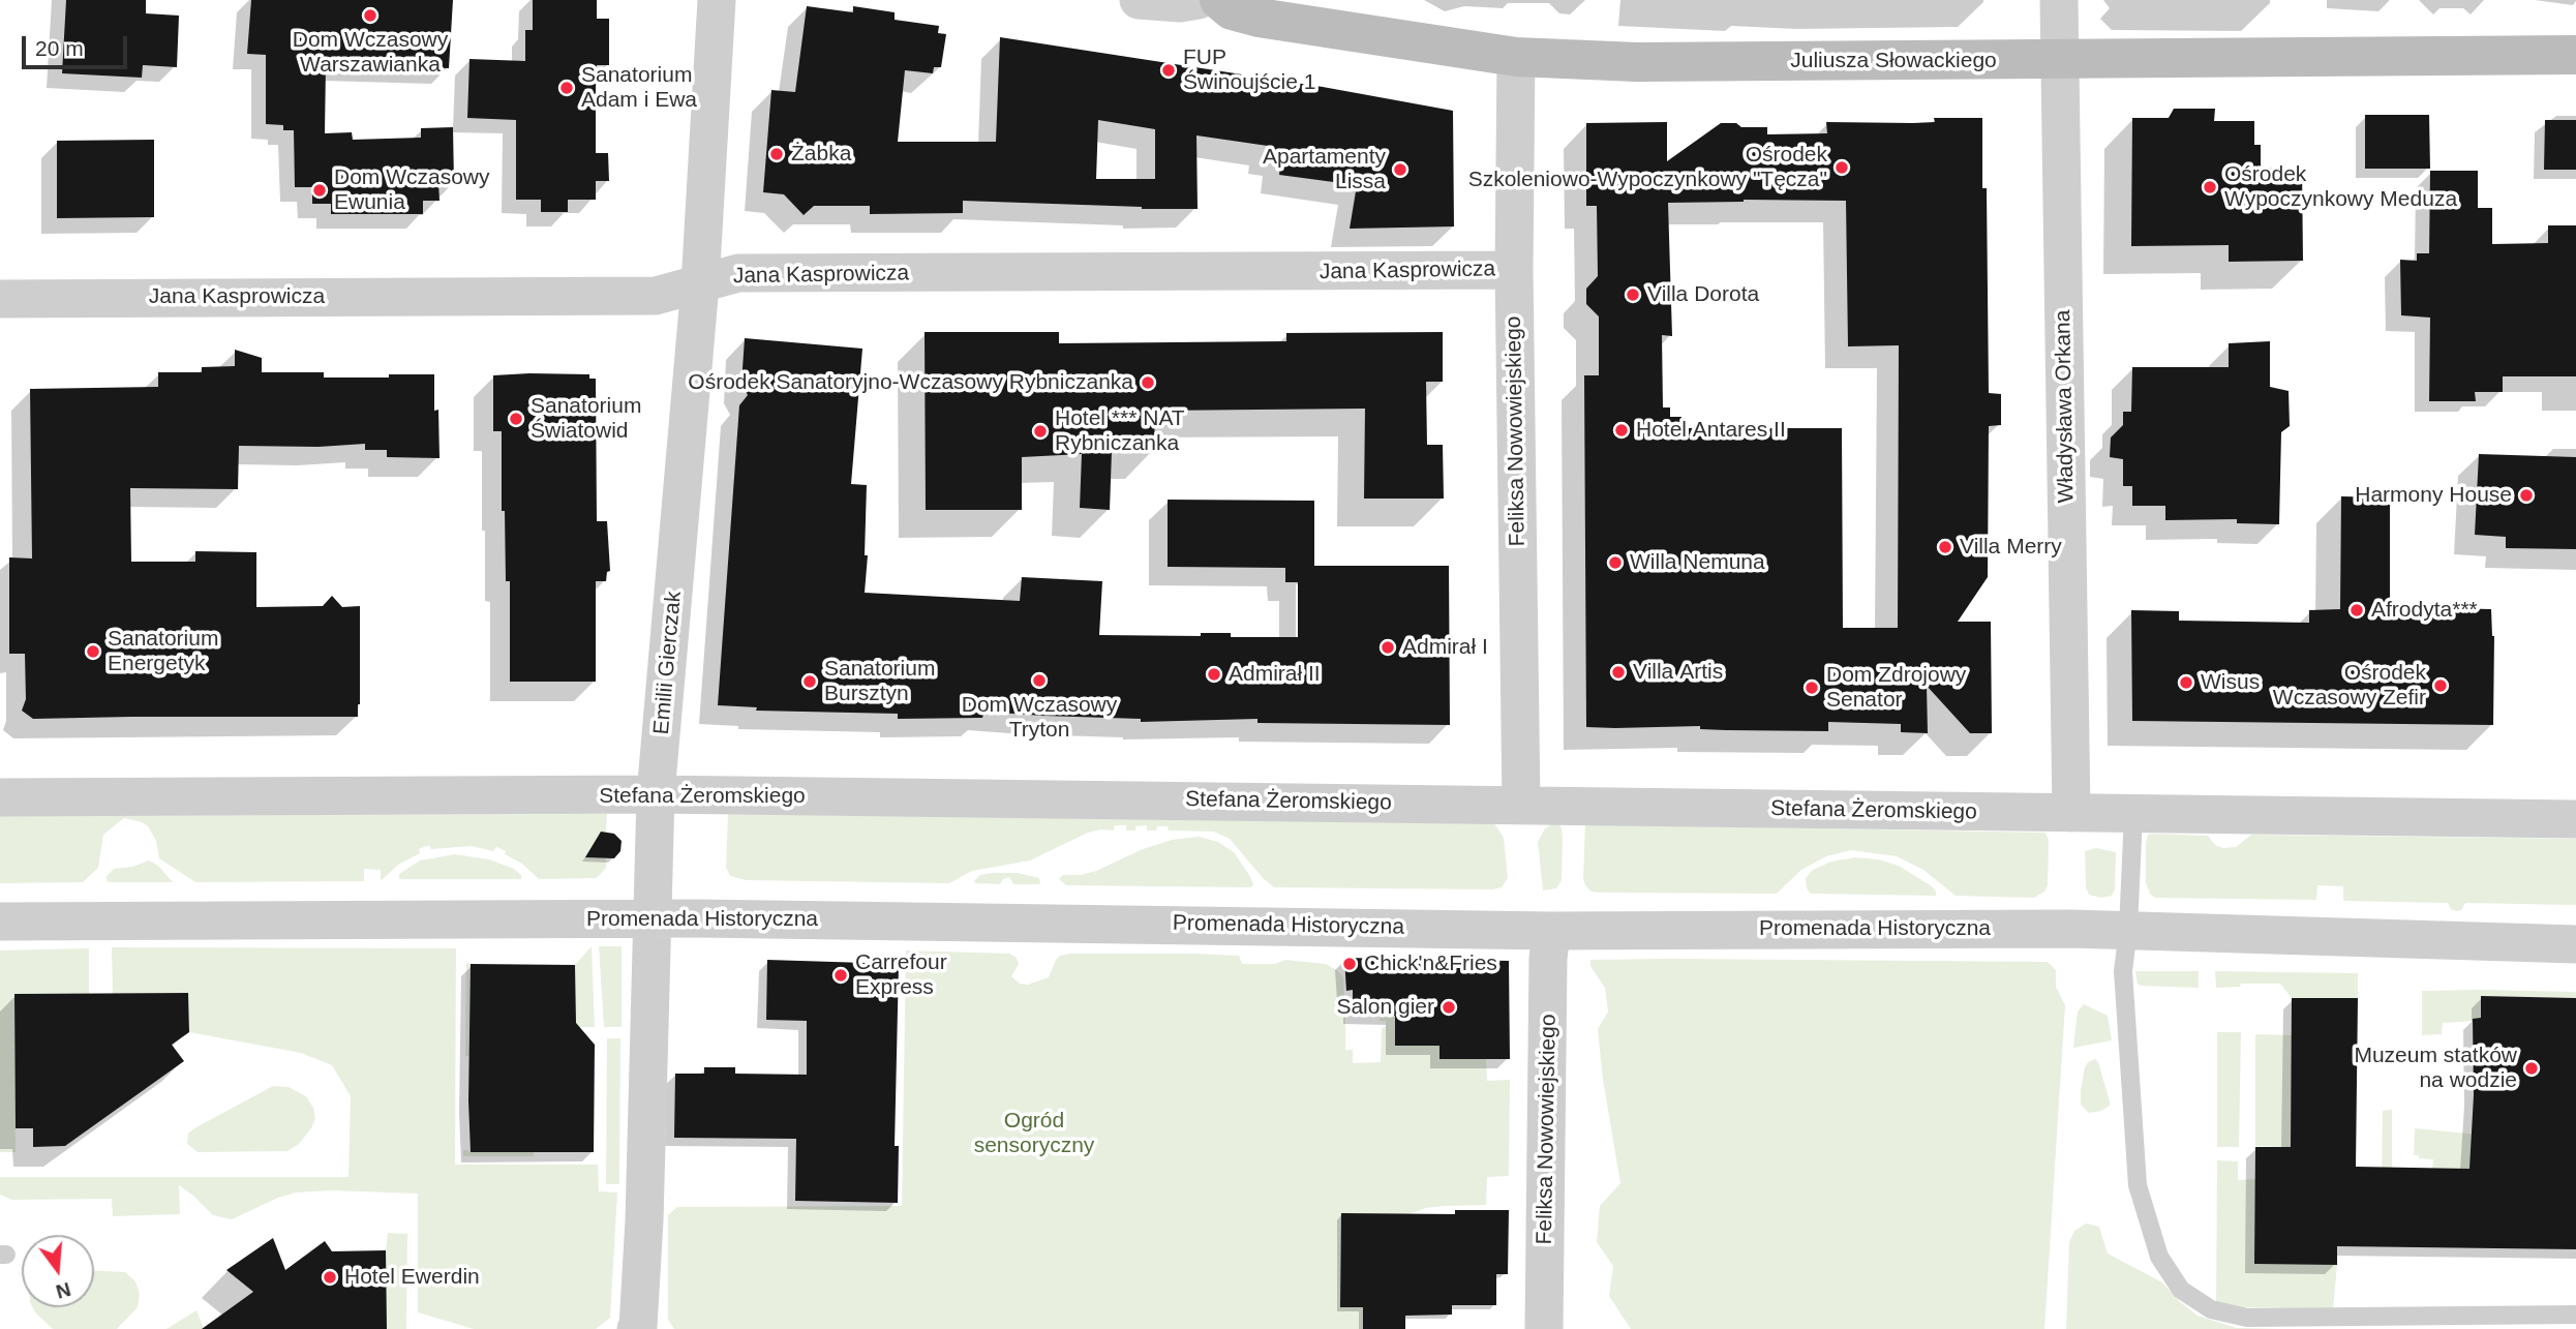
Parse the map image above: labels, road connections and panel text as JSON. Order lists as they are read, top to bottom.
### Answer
{
  "streets": {
    "street": [
      "Juliusza Słowackiego",
      "Jana Kasprowicza",
      "Władysława Orkana",
      "Feliksa Nowowiejskiego",
      "Emilii Gierczak",
      "Stefana Żeromskiego",
      "Promenada Historyczna"
    ]
  },
  "crossings": [
    ["Juliusza Słowackiego", "Władysława Orkana"],
    ["Juliusza Słowackiego", "Feliksa Nowowiejskiego"],
    ["Jana Kasprowicza", "Feliksa Nowowiejskiego"],
    ["Jana Kasprowicza", "Emilii Gierczak"],
    ["Władysława Orkana", "Stefana Żeromskiego"],
    ["Feliksa Nowowiejskiego", "Stefana Żeromskiego"],
    ["Feliksa Nowowiejskiego", "Promenada Historyczna"],
    ["Emilii Gierczak", "Stefana Żeromskiego"],
    ["Emilii Gierczak", "Promenada Historyczna"]
  ],
  "parks": ["Ogród sensoryczny"],
  "places": [
    "Dom Wczasowy Warszawianka",
    "FUP Świnoujście 1",
    "Sanatorium Adam i Ewa",
    "Żabka",
    "Ośrodek Szkoleniowo-Wypoczynkowy \"Tęcza\"",
    "Apartamenty Lissa",
    "Ośrodek Wypoczynkowy Meduza",
    "Dom Wczasowy Ewunia",
    "Villa Dorota",
    "Ośrodek Sanatoryjno-Wczasowy Rybniczanka",
    "Sanatorium Światowid",
    "Hotel Antares II",
    "Hotel *** NAT Rybniczanka",
    "Harmony House",
    "Villa Merry",
    "Willa Nemuna",
    "Afrodyta***",
    "Admirał I",
    "Sanatorium Energetyk",
    "Villa Artis",
    "Admirał II",
    "Dom Wczasowy Tryton",
    "Sanatorium Bursztyn",
    "Wisus",
    "Ośrodek Wczasowy Zefir",
    "Dom Zdrojowy Senator",
    "Chick'n&Fries",
    "Carrefour Express",
    "Salon gier",
    "Muzeum statków na wodzie",
    "Hotel Ewerdin"
  ],
  "scale_bar": "20 m",
  "north": "bottom"
}
